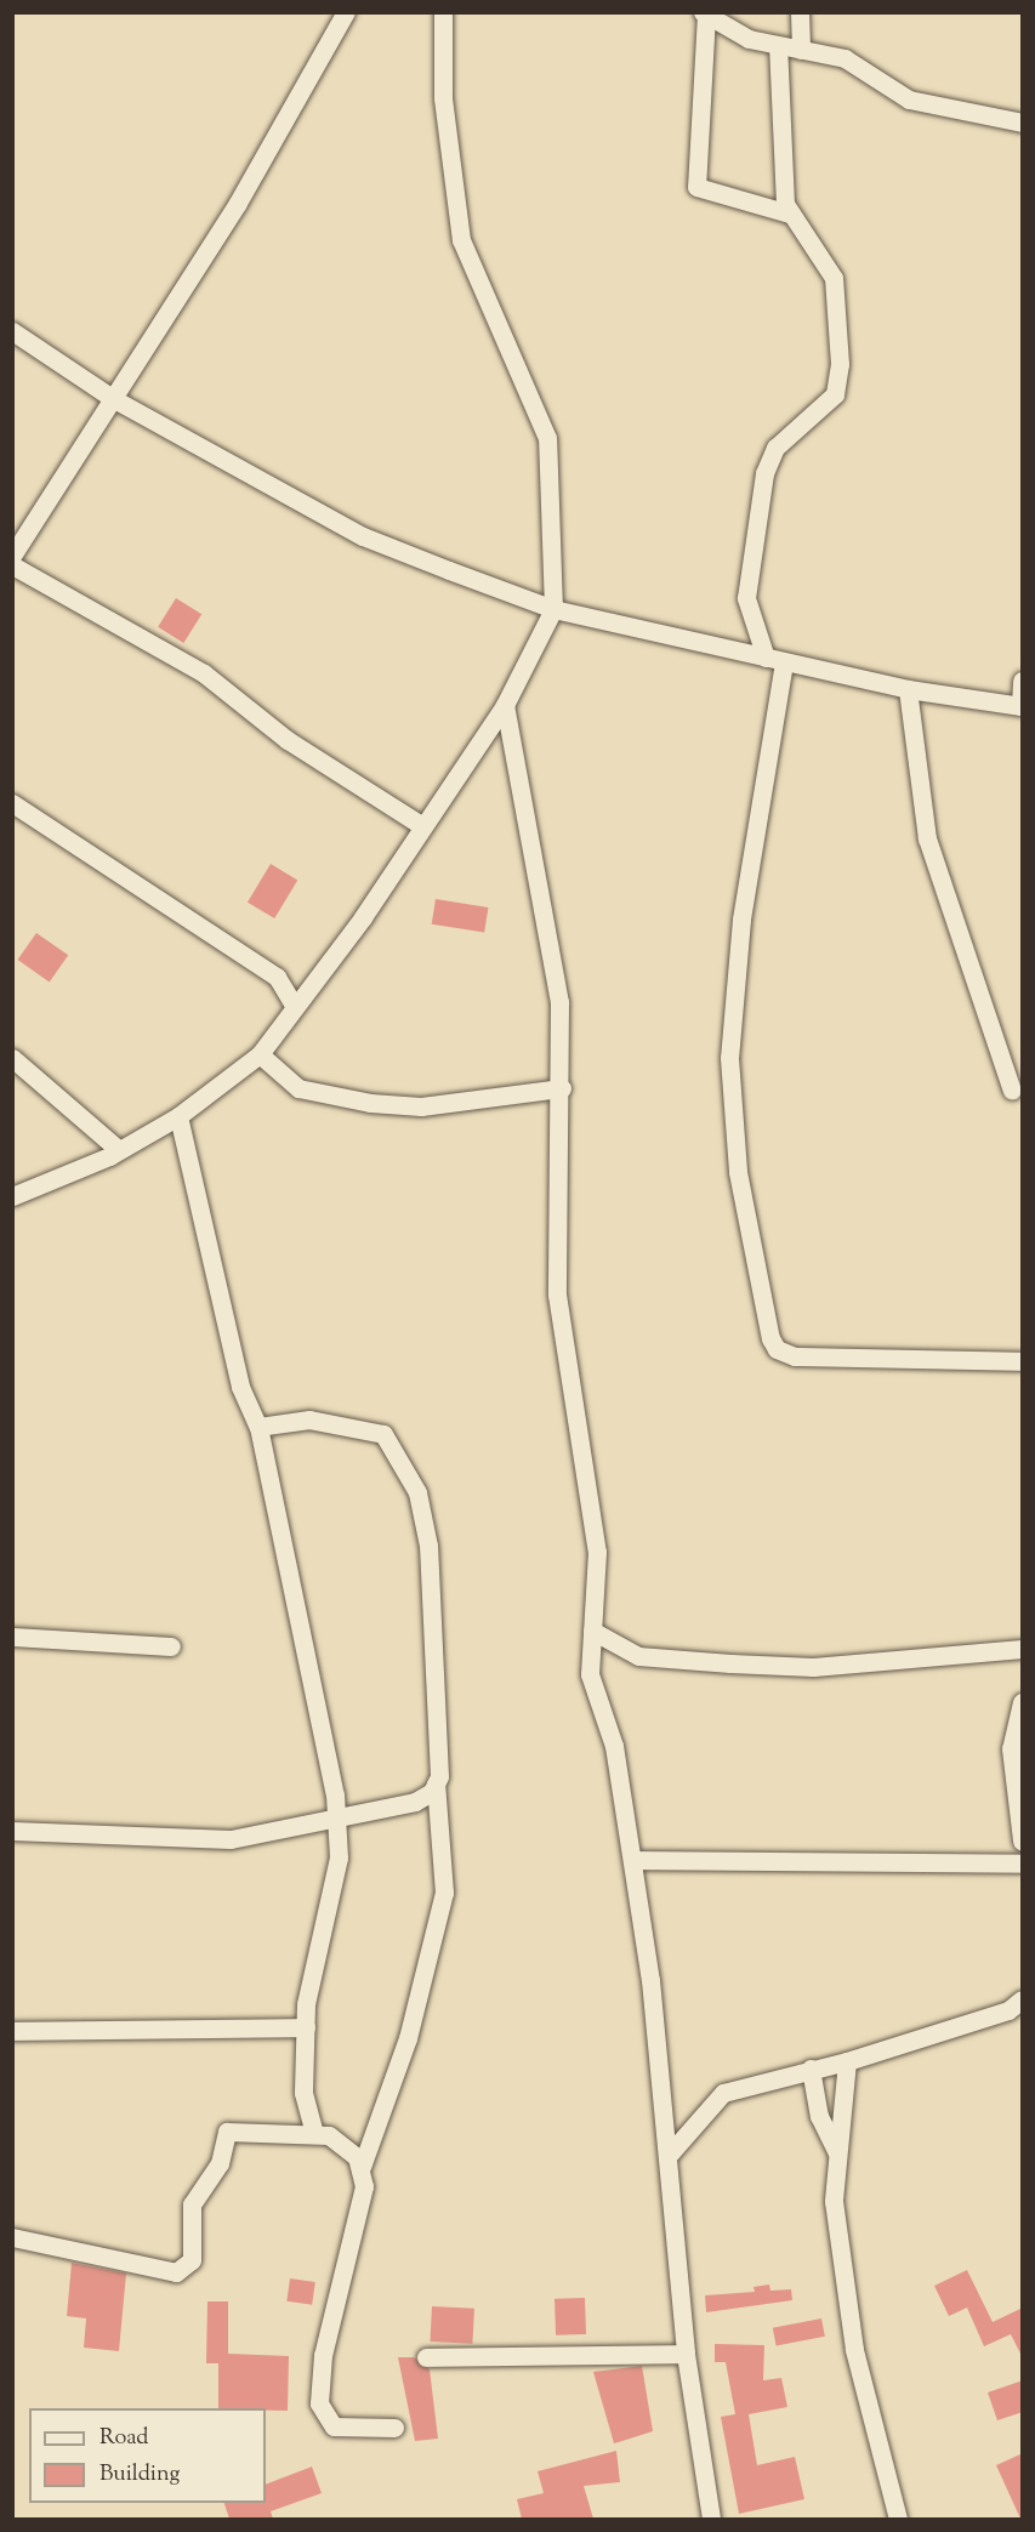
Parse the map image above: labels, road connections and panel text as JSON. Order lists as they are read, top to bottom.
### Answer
{
  "legend": ["Road", "Building"]
}
